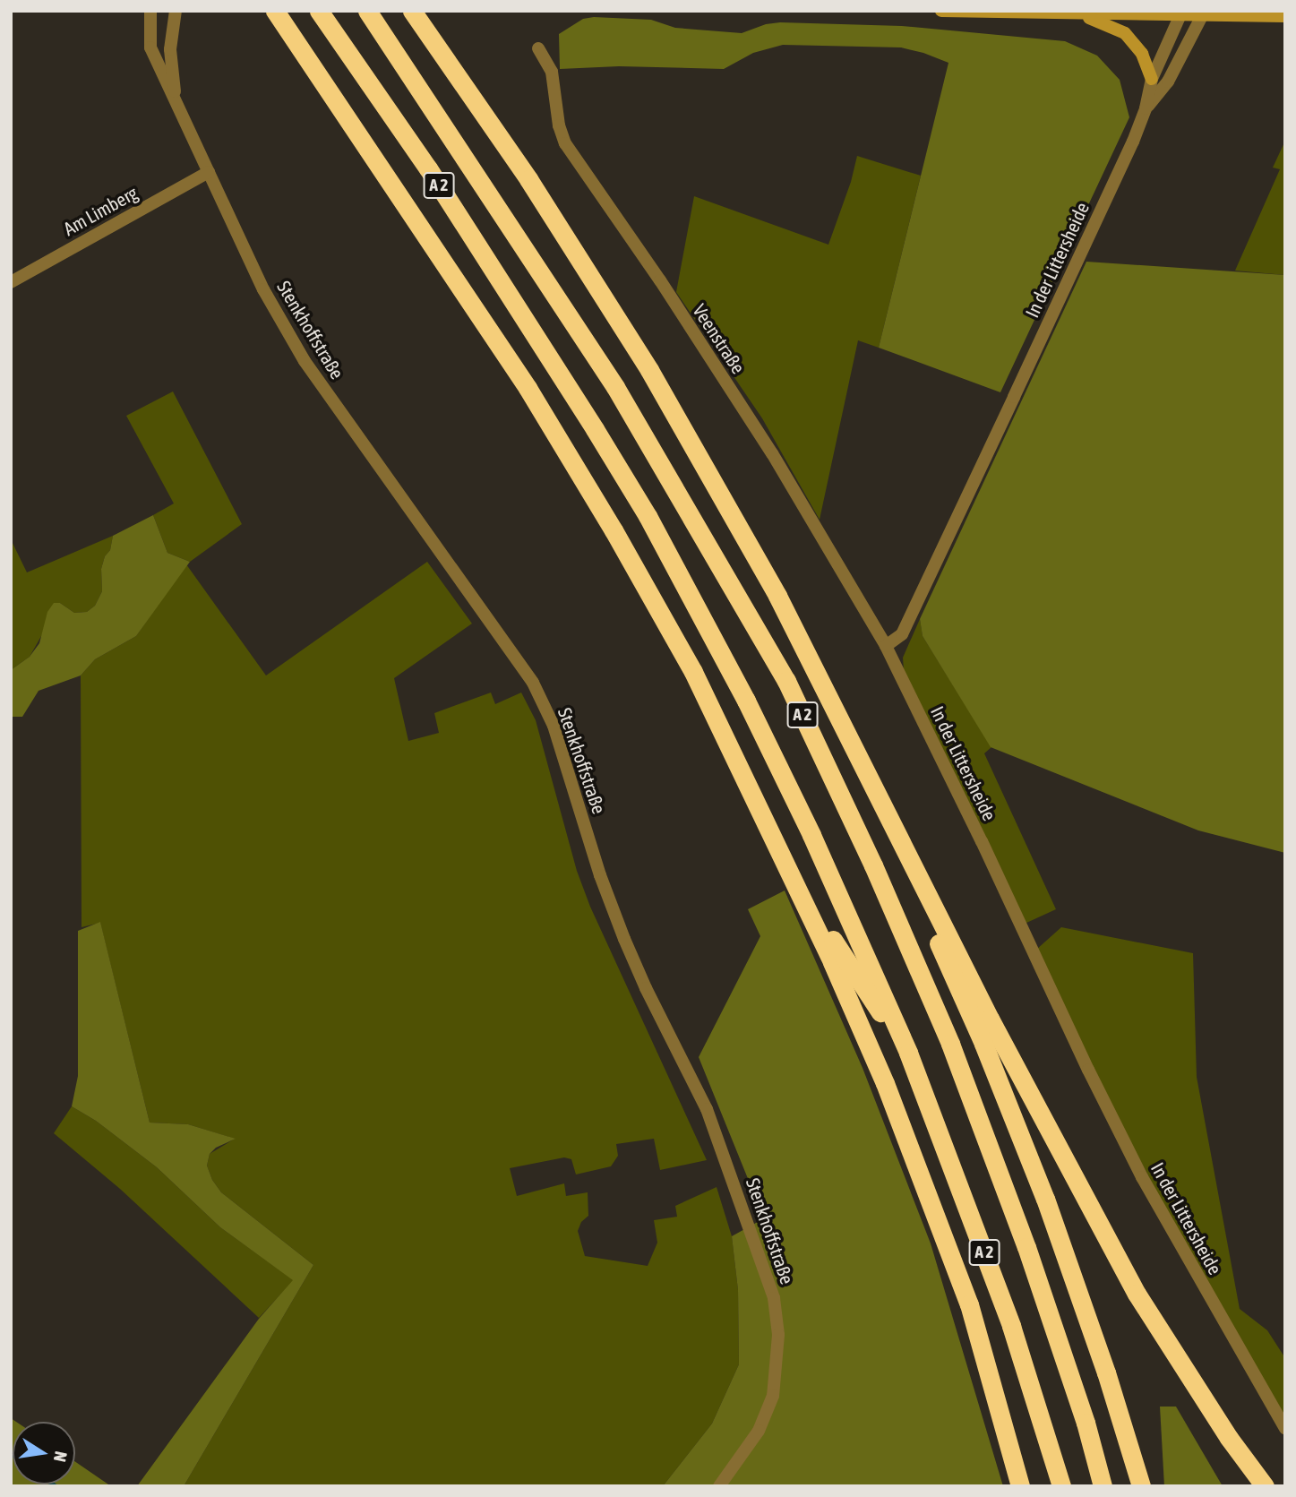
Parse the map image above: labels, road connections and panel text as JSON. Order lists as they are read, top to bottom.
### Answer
{
  "streets": {
    "highway": ["A 2"],
    "street": [
      "Am Limberg",
      "In der Littersheide",
      "Stenkhoffstraße",
      "Veenstraße"
    ]
  },
  "crossings": [
    ["Am Limberg", "Stenkhoffstraße"],
    ["In der Littersheide", "Veenstraße"]
  ],
  "north": "right"
}
